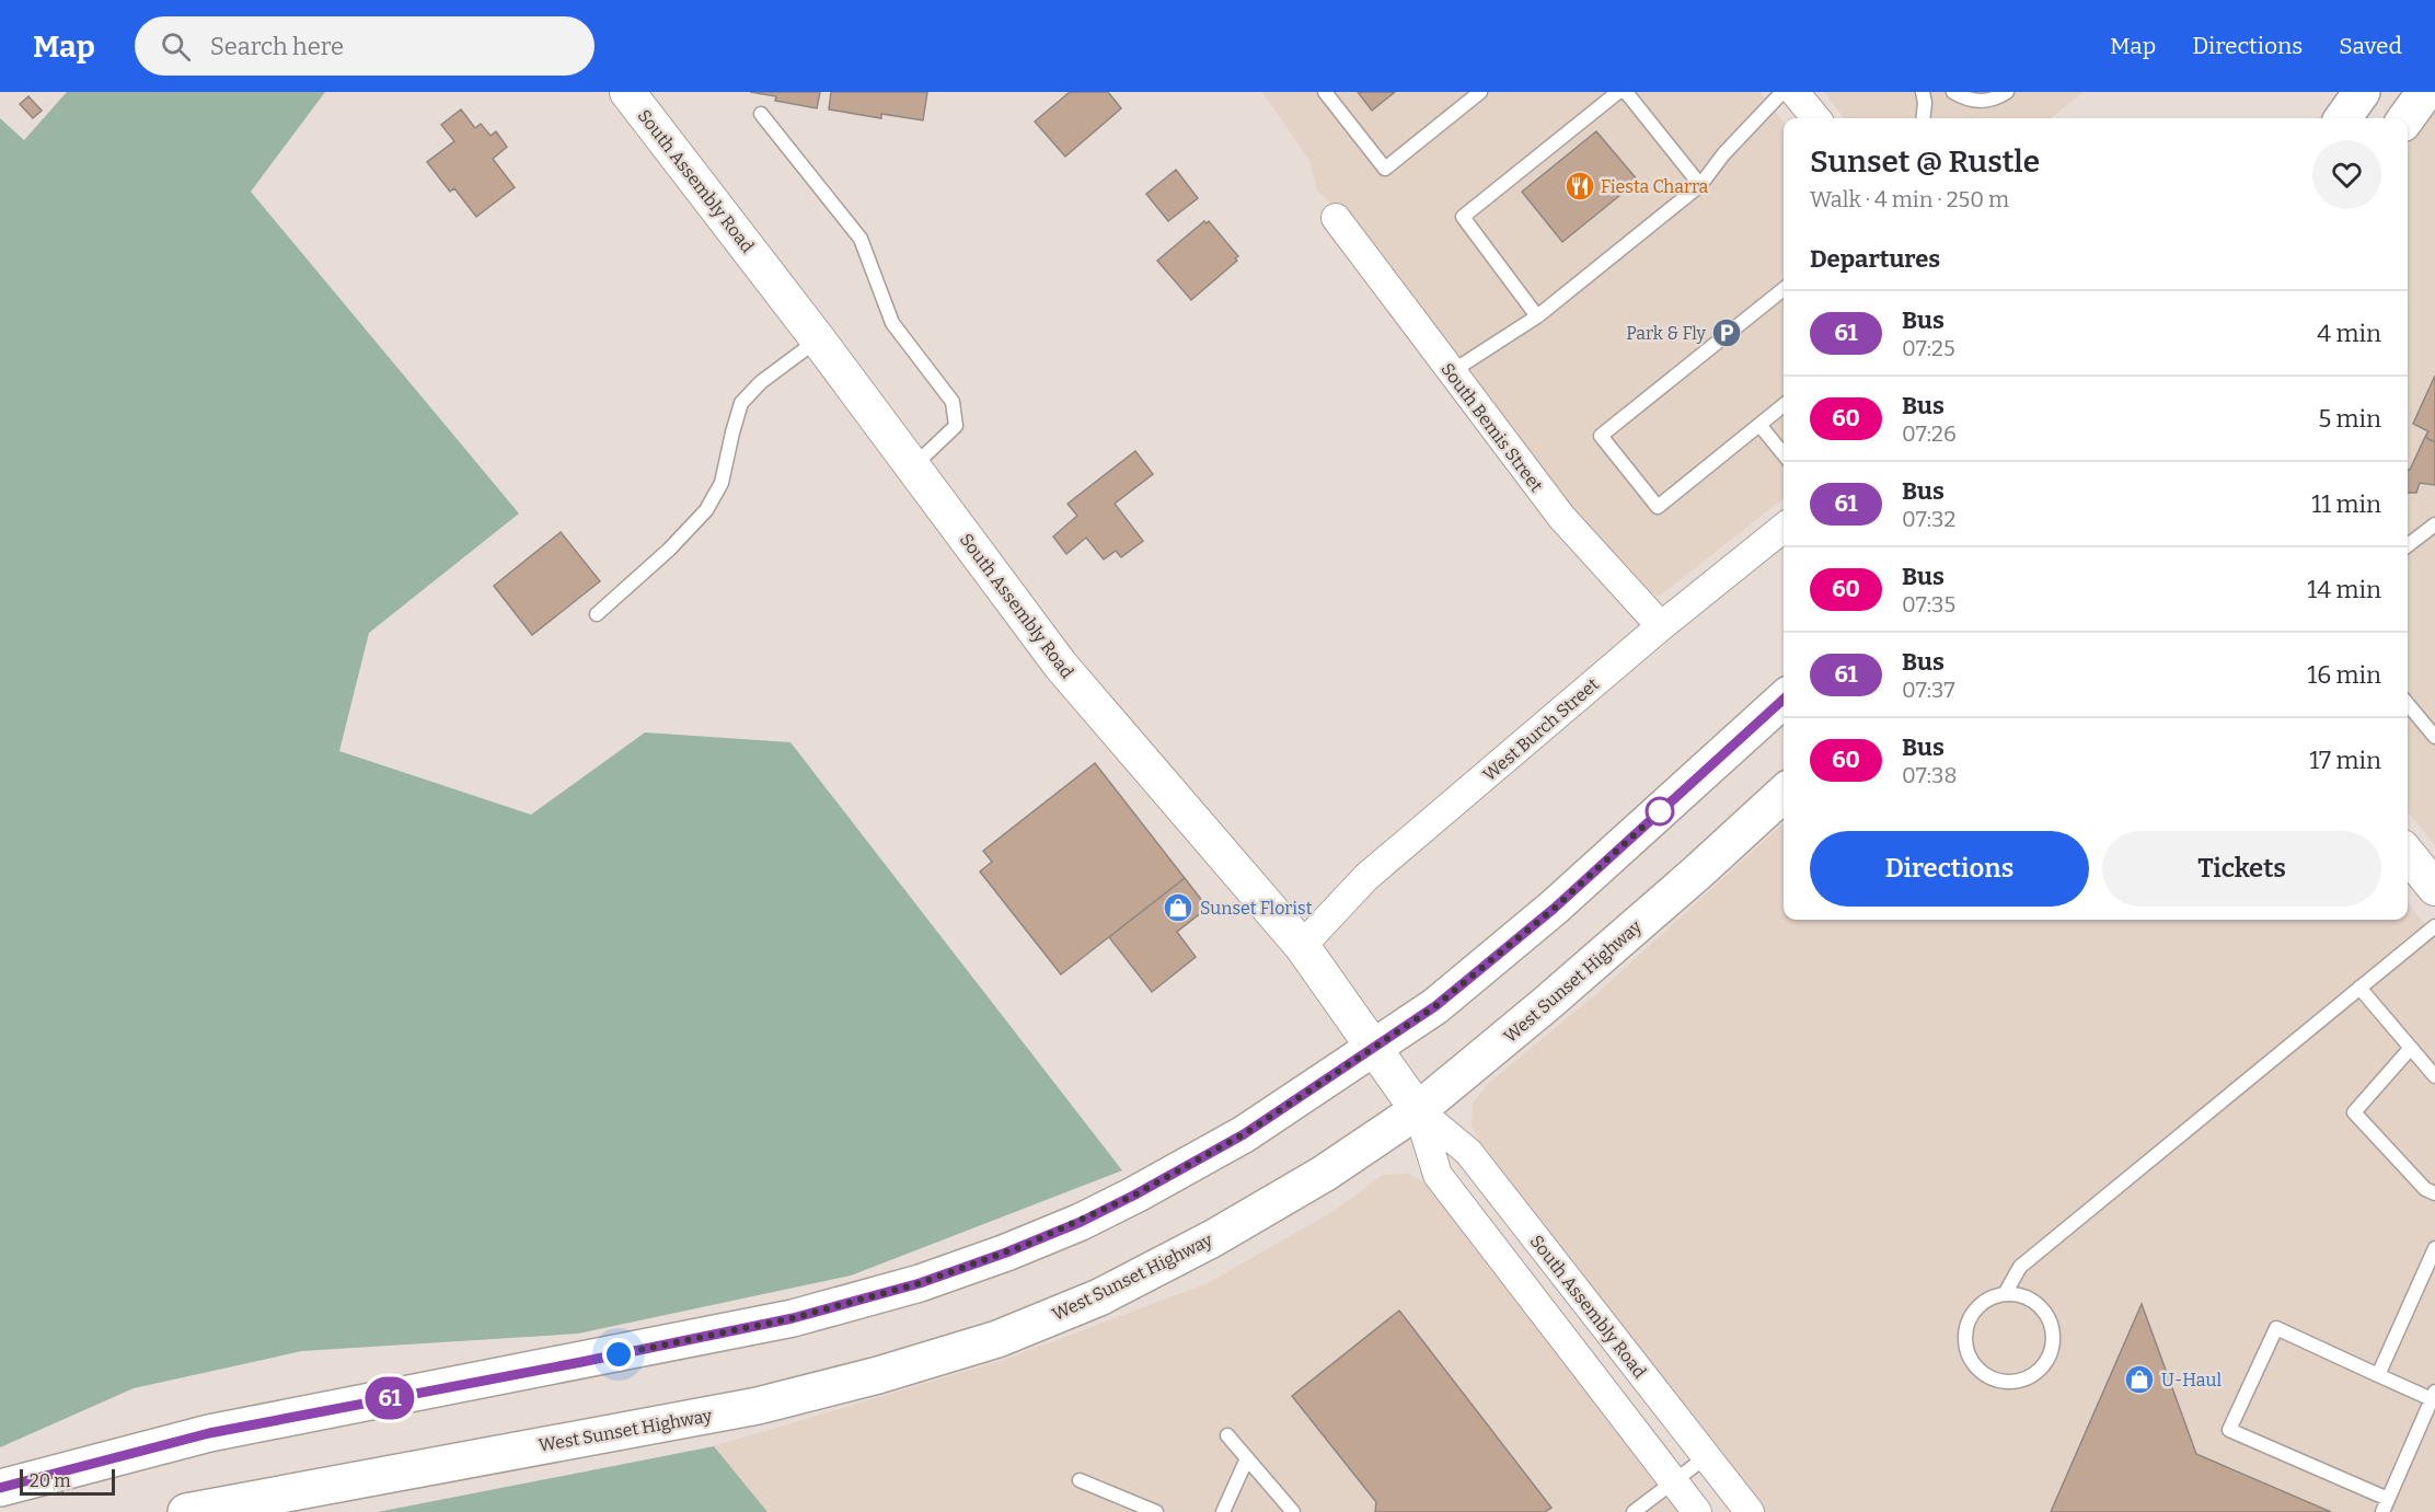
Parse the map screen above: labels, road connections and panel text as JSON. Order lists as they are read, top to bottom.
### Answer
{
  "streets": {
    "main road": ["West Sunset Highway"],
    "street": ["South Assembly Road", "South Bemis Street", "West Burch Street"]
  },
  "crossings": [
    ["South Assembly Road", "West Burch Street"],
    ["South Assembly Road", "West Sunset Highway"],
    ["South Bemis Street", "West Burch Street"]
  ],
  "places": {
    "restaurant": ["Fiesta Charra"],
    "parking": ["Park & Fly"],
    "shop": ["Sunset Florist", "U-Haul"]
  },
  "lines": ["bus line 61"],
  "scale_bar": "20 m",
  "page": {
    "header": "Map",
    "search": "Search here",
    "nav": ["Map", "Directions", "Saved"],
    "on_map": "61",
    "heading": [
      ["Sunset @ Rustle", "Walk · 4 min · 250 m"],
      "Departures"
    ],
    "list": [
      {
        "mark": "61",
        "name": "Bus",
        "note": "07:25",
        "value": "4 min"
      },
      {
        "mark": "60",
        "name": "Bus",
        "note": "07:26",
        "value": "5 min"
      },
      {
        "mark": "61",
        "name": "Bus",
        "note": "07:32",
        "value": "11 min"
      },
      {
        "mark": "60",
        "name": "Bus",
        "note": "07:35",
        "value": "14 min"
      },
      {
        "mark": "61",
        "name": "Bus",
        "note": "07:37",
        "value": "16 min"
      },
      {
        "mark": "60",
        "name": "Bus",
        "note": "07:38",
        "value": "17 min"
      }
    ],
    "buttons": ["Directions", "Tickets"],
    "scale": "20 m"
  }
}
